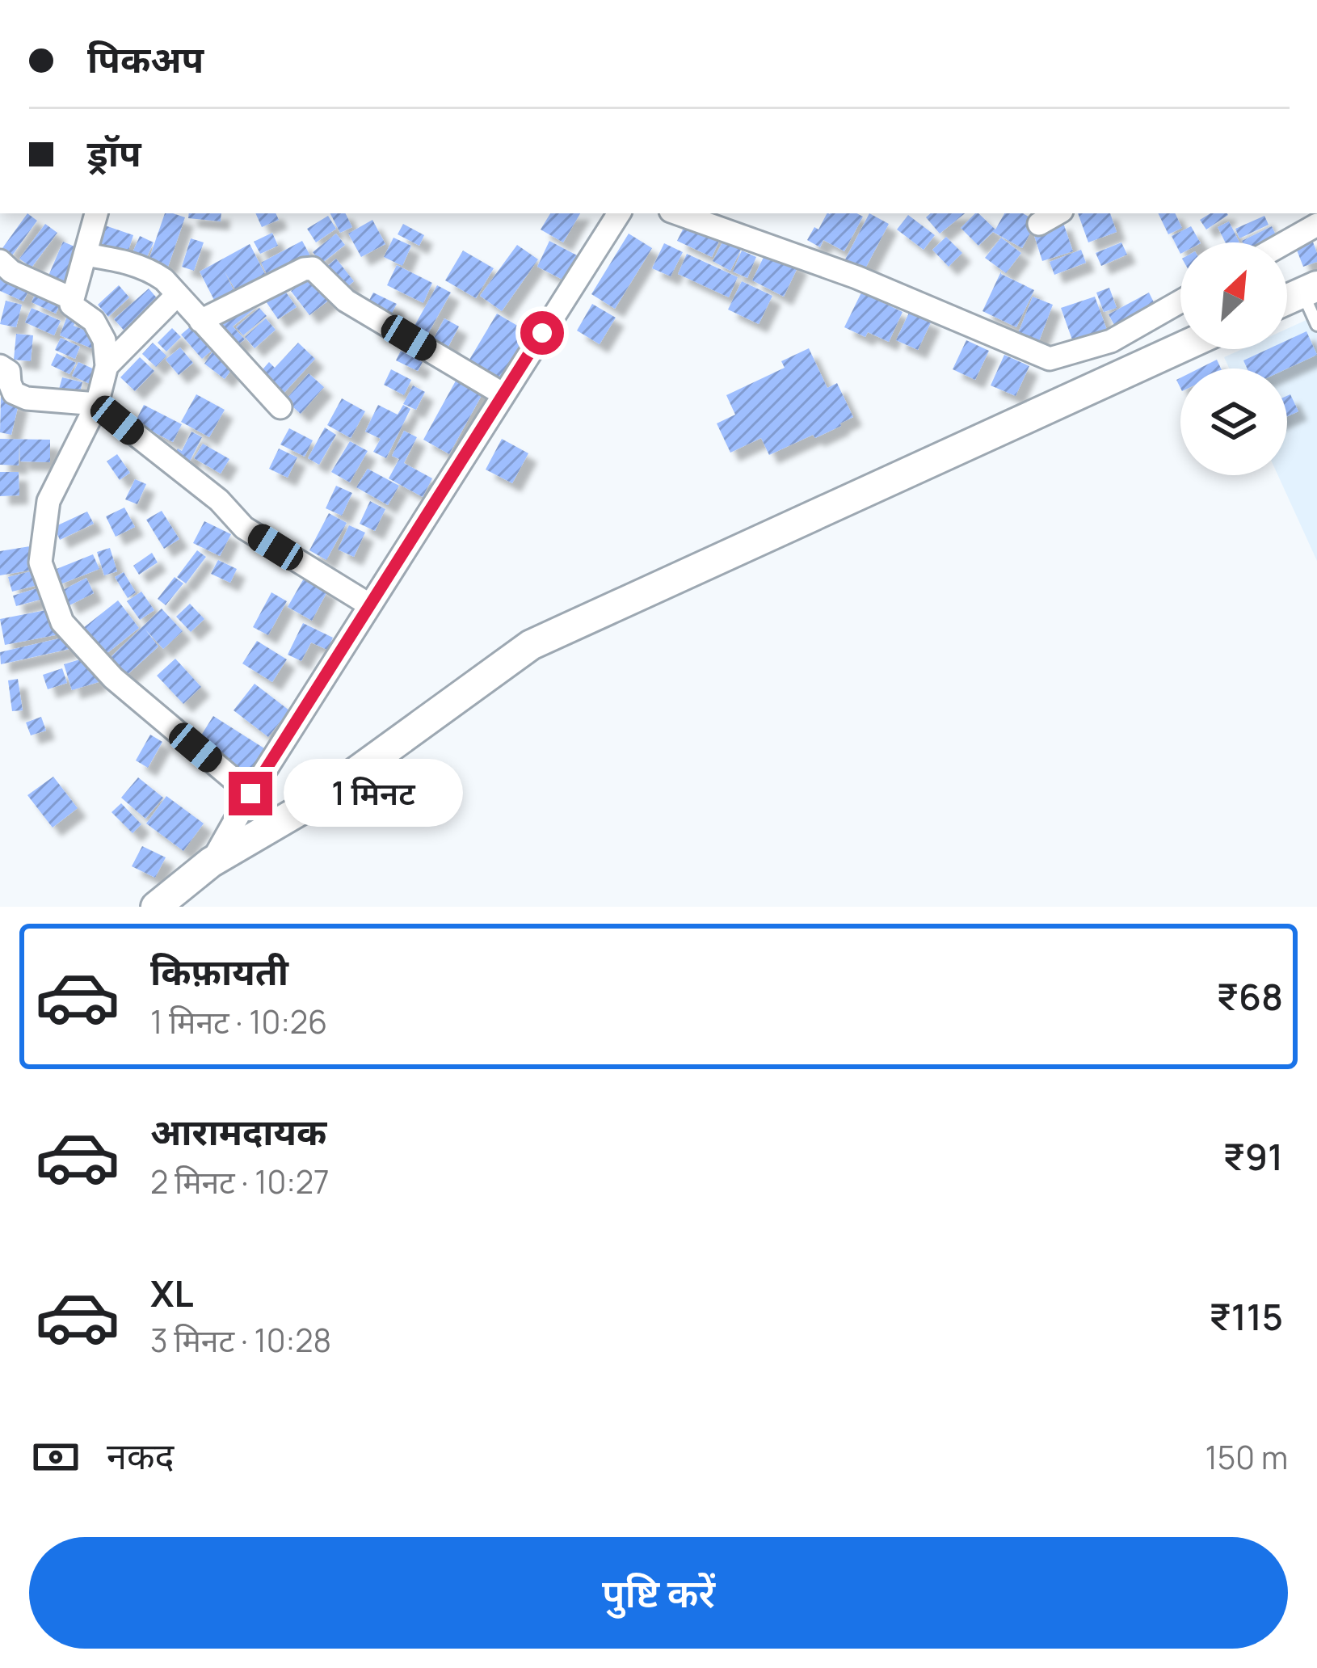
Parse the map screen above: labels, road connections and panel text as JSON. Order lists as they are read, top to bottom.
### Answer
{
  "north": "top right",
  "page": {
    "banner": ["पिकअप", "ड्रॉप"],
    "bubble": "1 मिनट",
    "list": [
      {
        "name": "किफ़ायती",
        "note": "1 मिनट · 10:26",
        "value": "₹68"
      },
      {
        "name": "आरामदायक",
        "note": "2 मिनट · 10:27",
        "value": "₹91"
      },
      {
        "name": "XL",
        "note": "3 मिनट · 10:28",
        "value": "₹115"
      }
    ],
    "pay": ["नकद", "150 m"],
    "buttons": "पुष्टि करें"
  }
}
